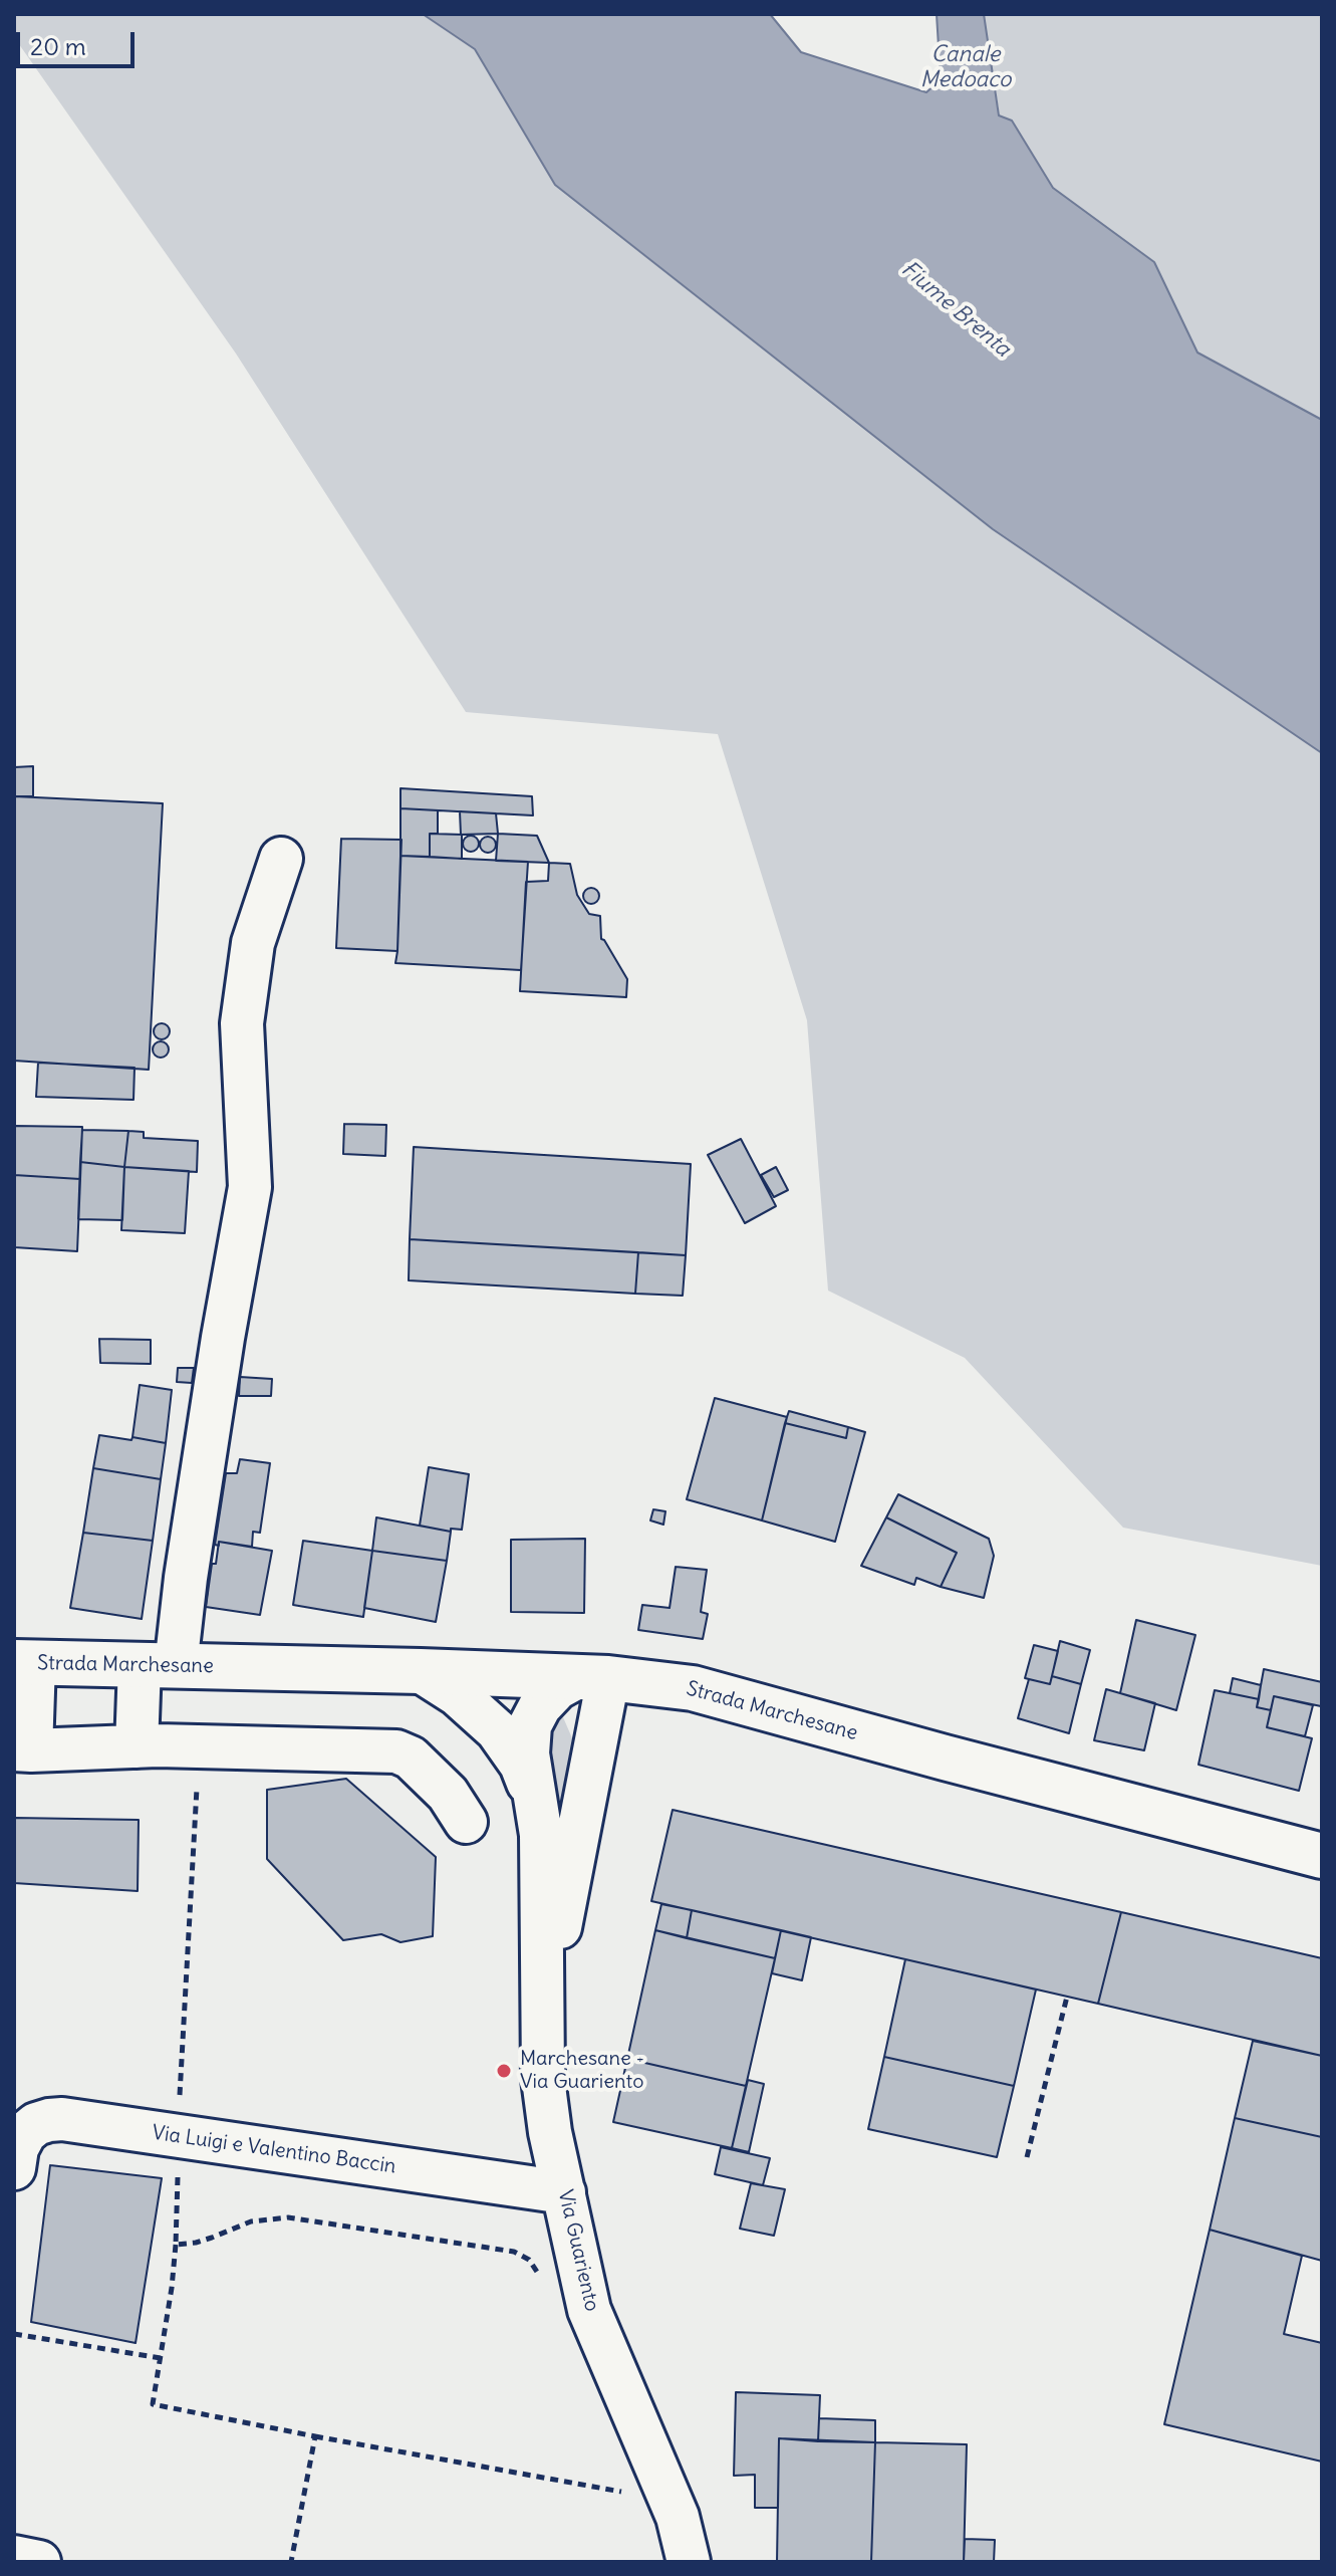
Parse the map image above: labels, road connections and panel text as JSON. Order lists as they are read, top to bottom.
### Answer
{
  "streets": {
    "main road": ["Strada Marchesane"],
    "street": ["Via Luigi e Valentino Baccin", "Via Guariento"]
  },
  "crossings": [
    ["Strada Marchesane", "Via Guariento"],
    ["Via Luigi e Valentino Baccin", "Via Guariento"]
  ],
  "water": ["Canale Medoaco", "Fiume Brenta"],
  "places": ["Marchesane - Via Guariento"],
  "scale_bar": "20 m"
}
